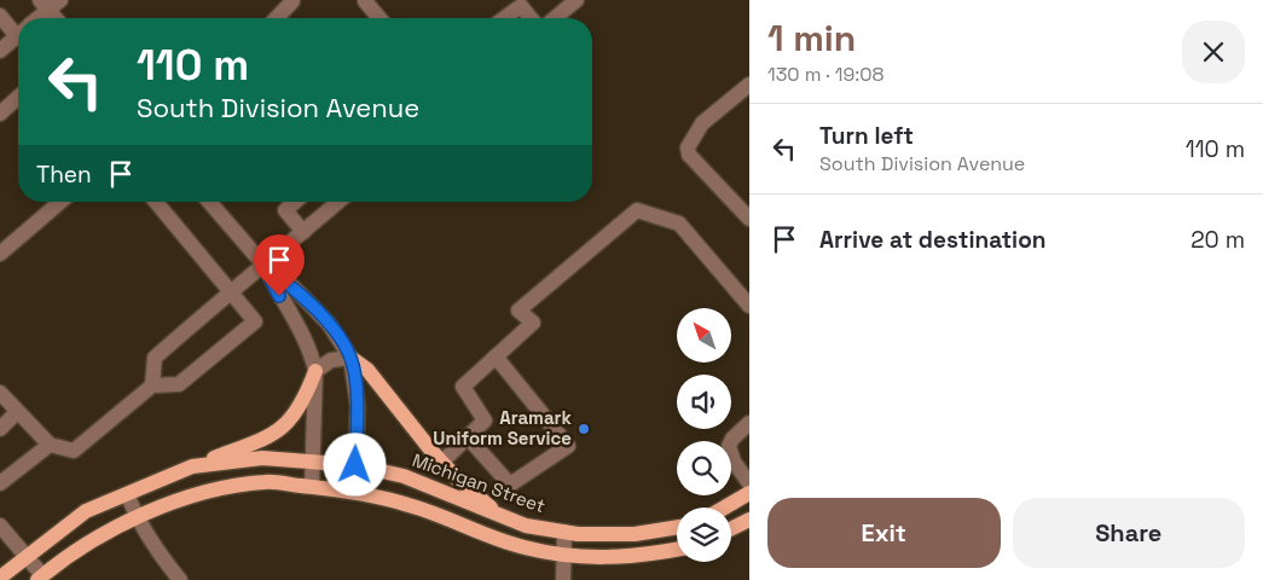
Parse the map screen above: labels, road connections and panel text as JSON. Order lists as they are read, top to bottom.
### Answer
{
  "streets": {
    "main road": ["Michigan Street"]
  },
  "places": ["Aramark Uniform Service"],
  "north": "top left",
  "page": {
    "heading": ["1 min", "130 m · 19:08"],
    "turn": ["110 m", "South Division Avenue"],
    "list": [
      {
        "name": "Turn left",
        "note": "South Division Avenue",
        "value": "110 m"
      },
      {
        "name": "Arrive at destination",
        "value": "20 m"
      }
    ],
    "then": "Then",
    "buttons": ["Exit", "Share"]
  }
}
